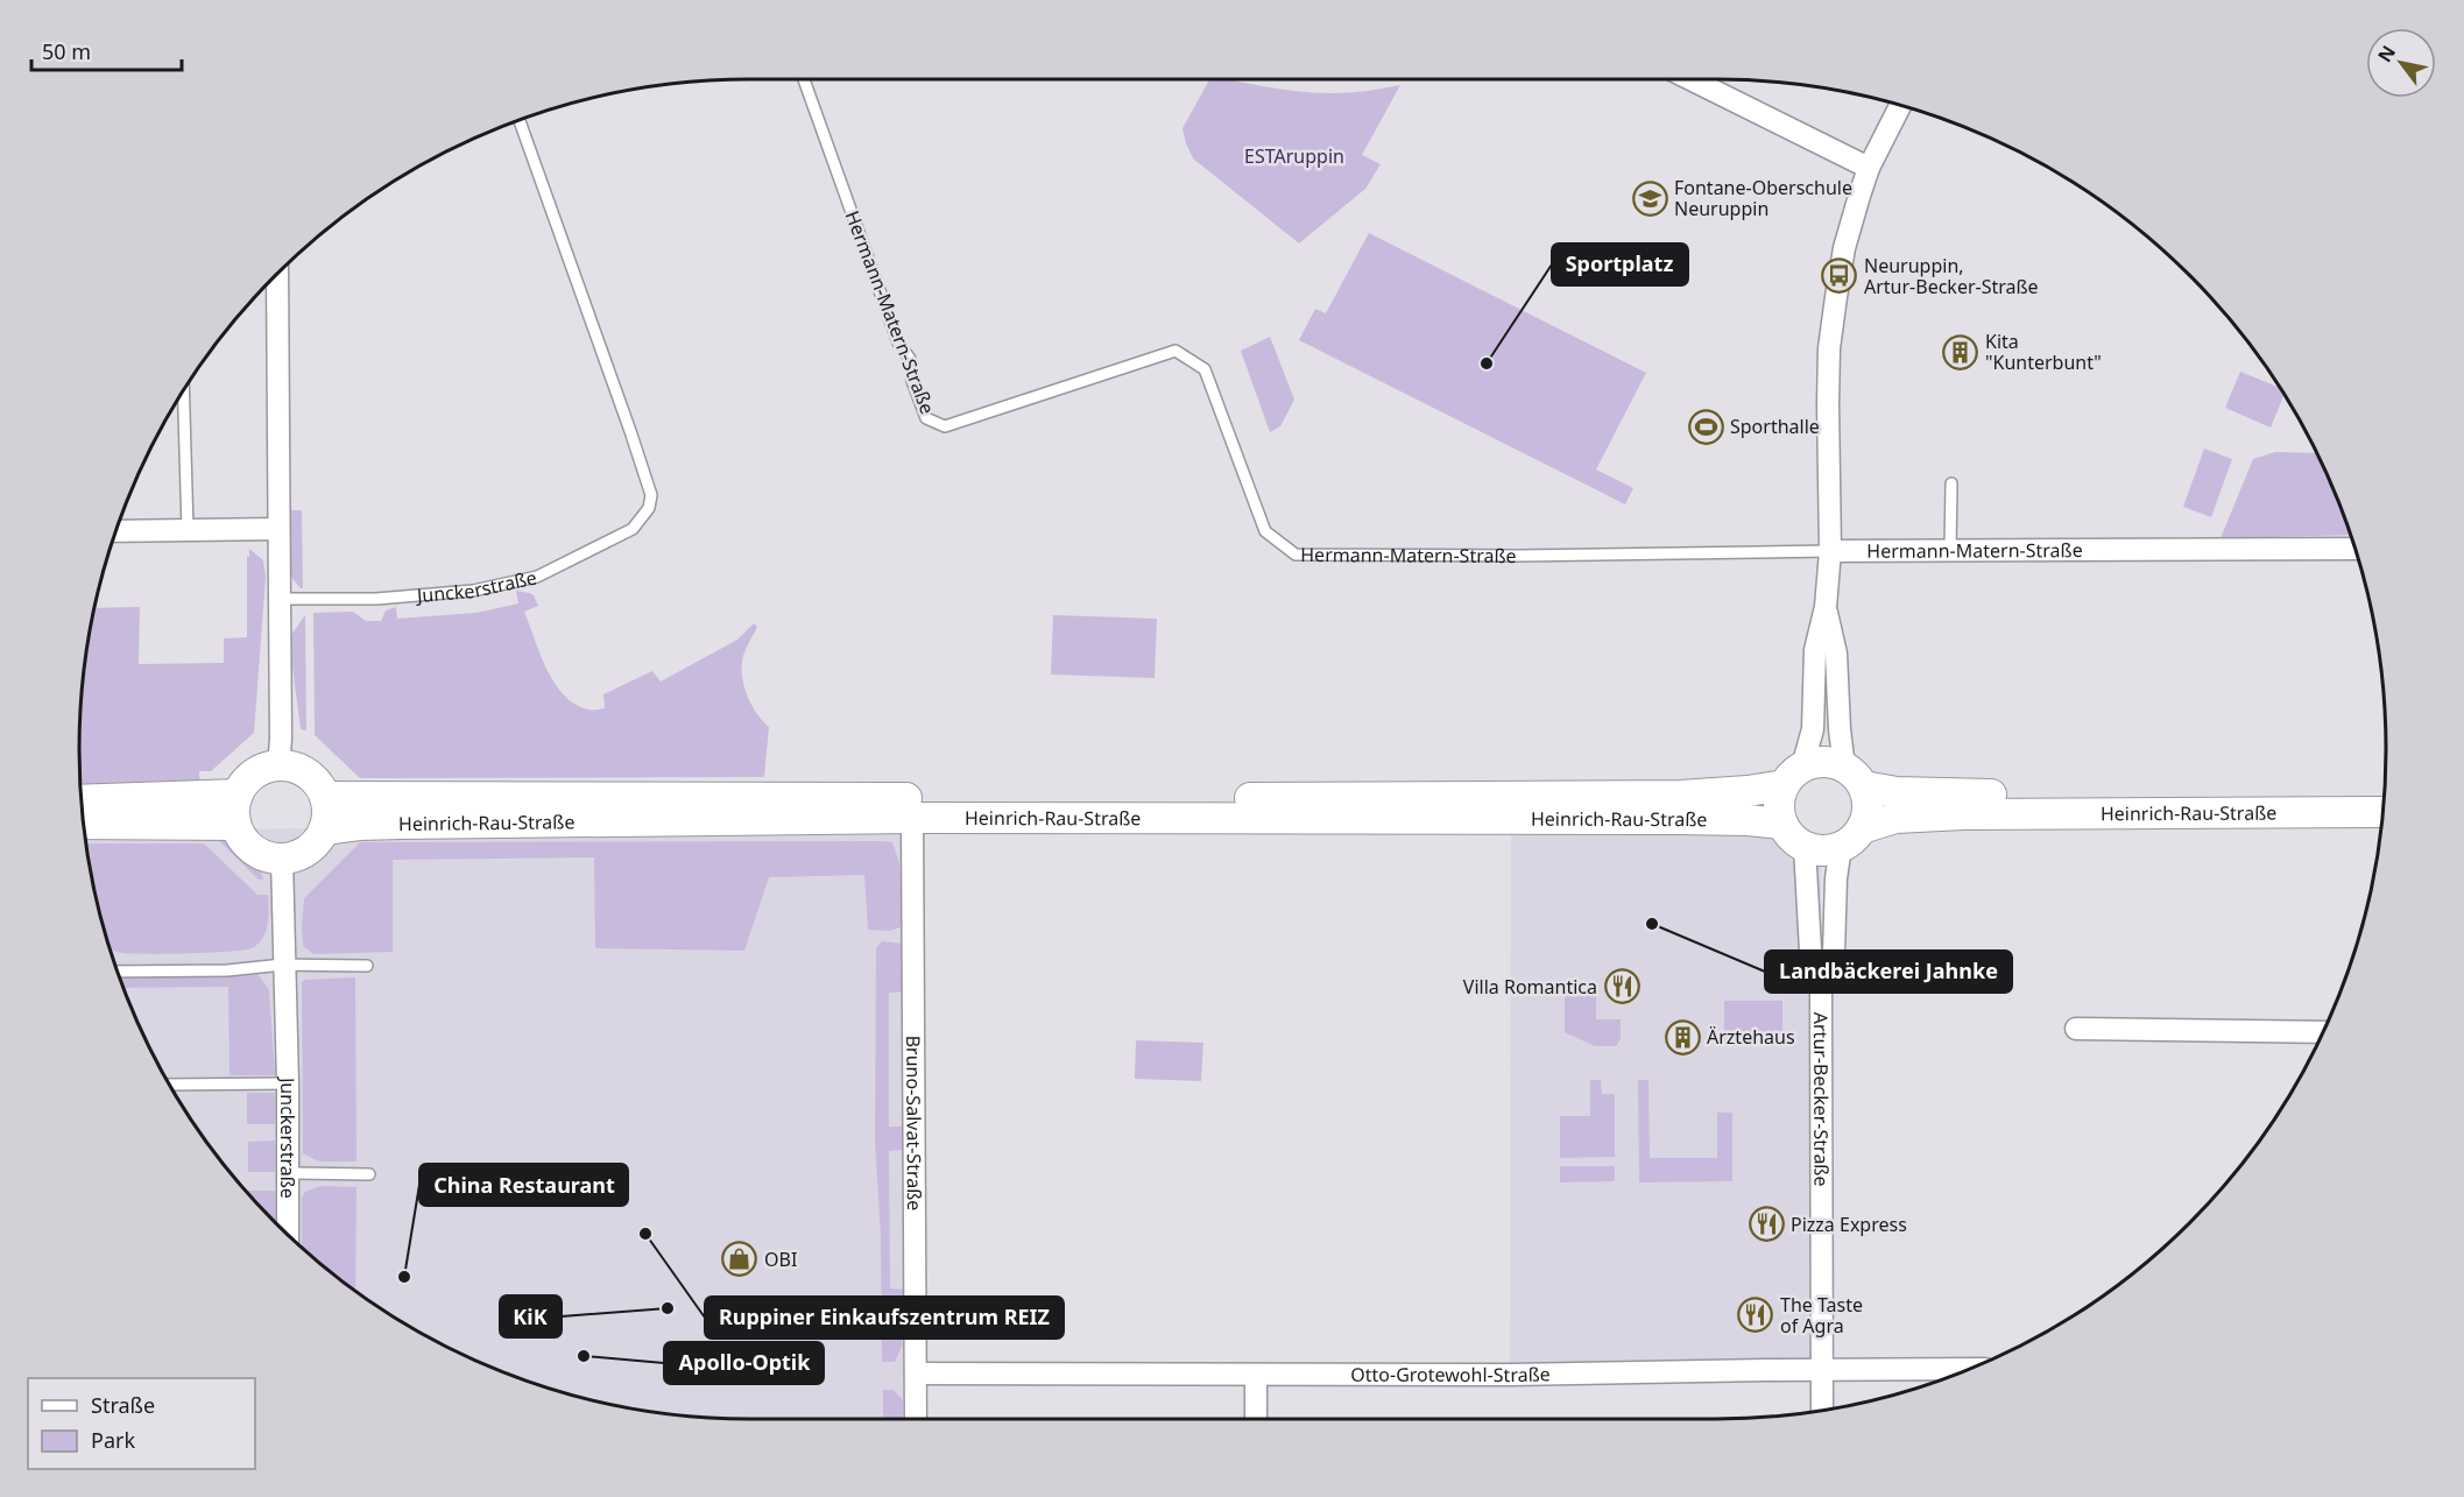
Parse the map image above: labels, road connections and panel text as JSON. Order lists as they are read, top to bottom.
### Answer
{
  "streets": {
    "main road": ["Heinrich-Rau-Straße"],
    "street": [
      "Hermann-Matern-Straße",
      "Junckerstraße",
      "Artur-Becker-Straße",
      "Bruno-Salvat-Straße",
      "Otto-Grotewohl-Straße"
    ]
  },
  "crossings": [
    ["Junckerstraße", "Heinrich-Rau-Straße"],
    ["Heinrich-Rau-Straße", "Artur-Becker-Straße"],
    ["Heinrich-Rau-Straße", "Bruno-Salvat-Straße"],
    ["Artur-Becker-Straße", "Otto-Grotewohl-Straße"],
    ["Bruno-Salvat-Straße", "Otto-Grotewohl-Straße"]
  ],
  "parks": ["ESTAruppin"],
  "places": {
    "school or university": ["Fontane-Oberschule Neuruppin"],
    "bus stop": ["Neuruppin, Artur-Becker-Straße"],
    "building": ["Kita \"Kunterbunt\"", "Ärztehaus"],
    "other": [
      "Sportplatz",
      "Landbäckerei Jahnke",
      "Ruppiner Einkaufszentrum REIZ",
      "China Restaurant",
      "KiK",
      "Apollo-Optik"
    ],
    "sports": ["Sporthalle"],
    "restaurant": ["Villa Romantica", "Pizza Express", "The Taste of Agra"],
    "shop": ["OBI"]
  },
  "legend": ["Straße", "Park"],
  "scale_bar": "50 m",
  "north": "top left"
}
